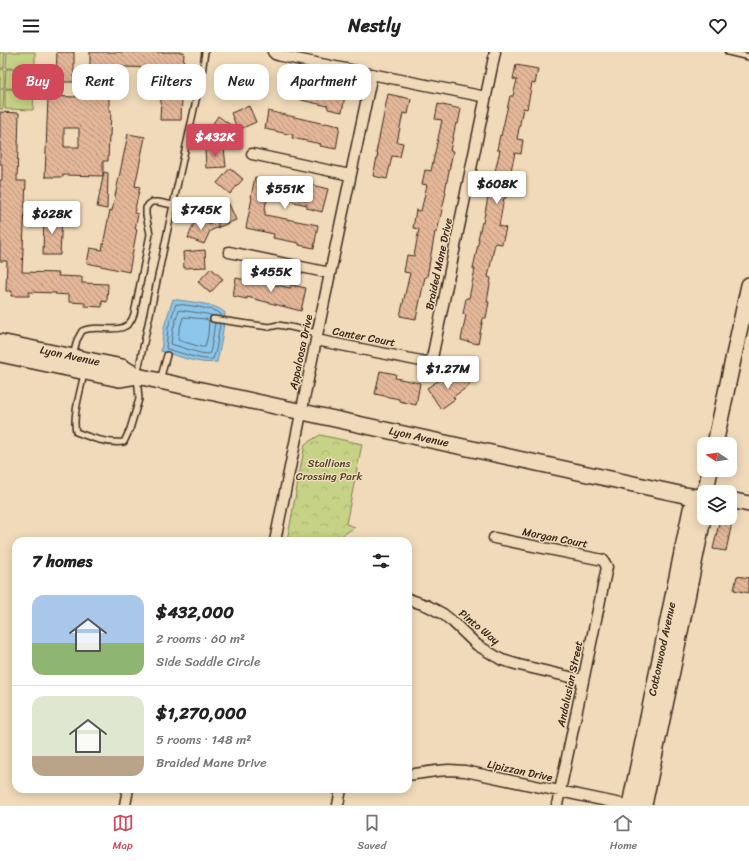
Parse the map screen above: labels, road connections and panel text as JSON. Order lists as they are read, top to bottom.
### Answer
{
  "streets": {
    "street": [
      "Braided Mane Drive",
      "Canter Court",
      "Appaloosa Drive",
      "Lyon Avenue",
      "Morgan Court",
      "Pinto Way",
      "Cottonwood Avenue",
      "Andalusian Street",
      "Lipizzan Drive"
    ]
  },
  "crossings": [
    ["Braided Mane Drive", "Canter Court"],
    ["Canter Court", "Appaloosa Drive"],
    ["Appaloosa Drive", "Lyon Avenue"],
    ["Morgan Court", "Andalusian Street"],
    ["Pinto Way", "Andalusian Street"],
    ["Andalusian Street", "Lipizzan Drive"]
  ],
  "parks": ["Stallions Crossing Park"],
  "north": "left",
  "page": {
    "header": "Nestly",
    "chip": [
      "Buy",
      "Rent",
      "Filters",
      "New",
      "Apartment"
    ],
    "price": [
      "$432K",
      "$608K",
      "$551K",
      "$745K",
      "$628K",
      "$455K",
      "$1.27M"
    ],
    "heading": "7 homes",
    "list": [
      {
        "name": "$432,000",
        "note": "2 rooms · 60 m² · Side Saddle Circle"
      },
      {
        "name": "$1,270,000",
        "note": "5 rooms · 148 m² · Braided Mane Drive"
      }
    ],
    "tabs": ["Map", "Saved", "Home"]
  }
}
